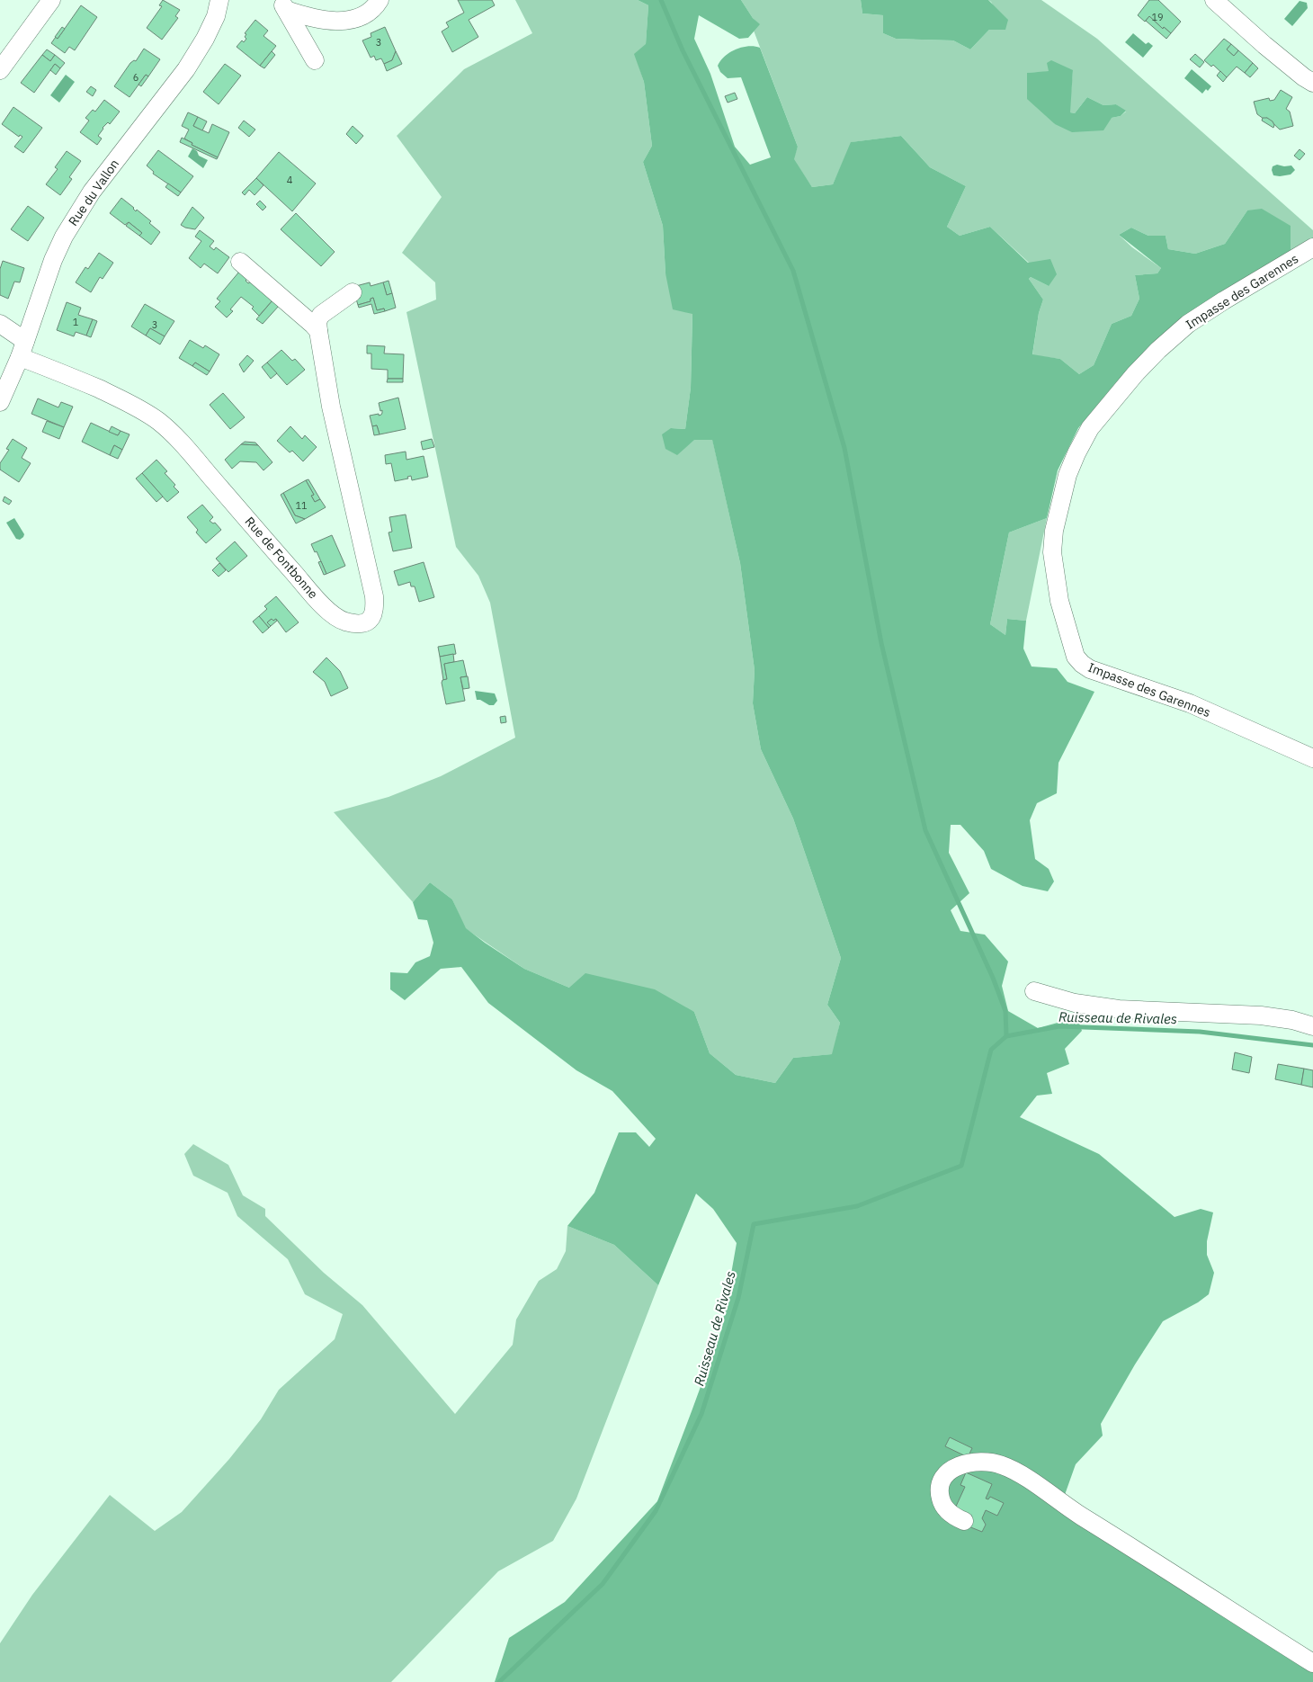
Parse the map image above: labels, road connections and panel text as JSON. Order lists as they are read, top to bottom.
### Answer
{
  "streets": {
    "street": ["Rue du Vallon", "Impasse des Garennes", "Rue de Fontbonne"]
  },
  "crossings": [
    ["Rue du Vallon", "Rue de Fontbonne"]
  ],
  "water": ["Ruisseau de Rivales"],
  "house_numbers": [
    "19",
    "3",
    "6",
    "4",
    "1",
    "3",
    "11"
  ]
}
